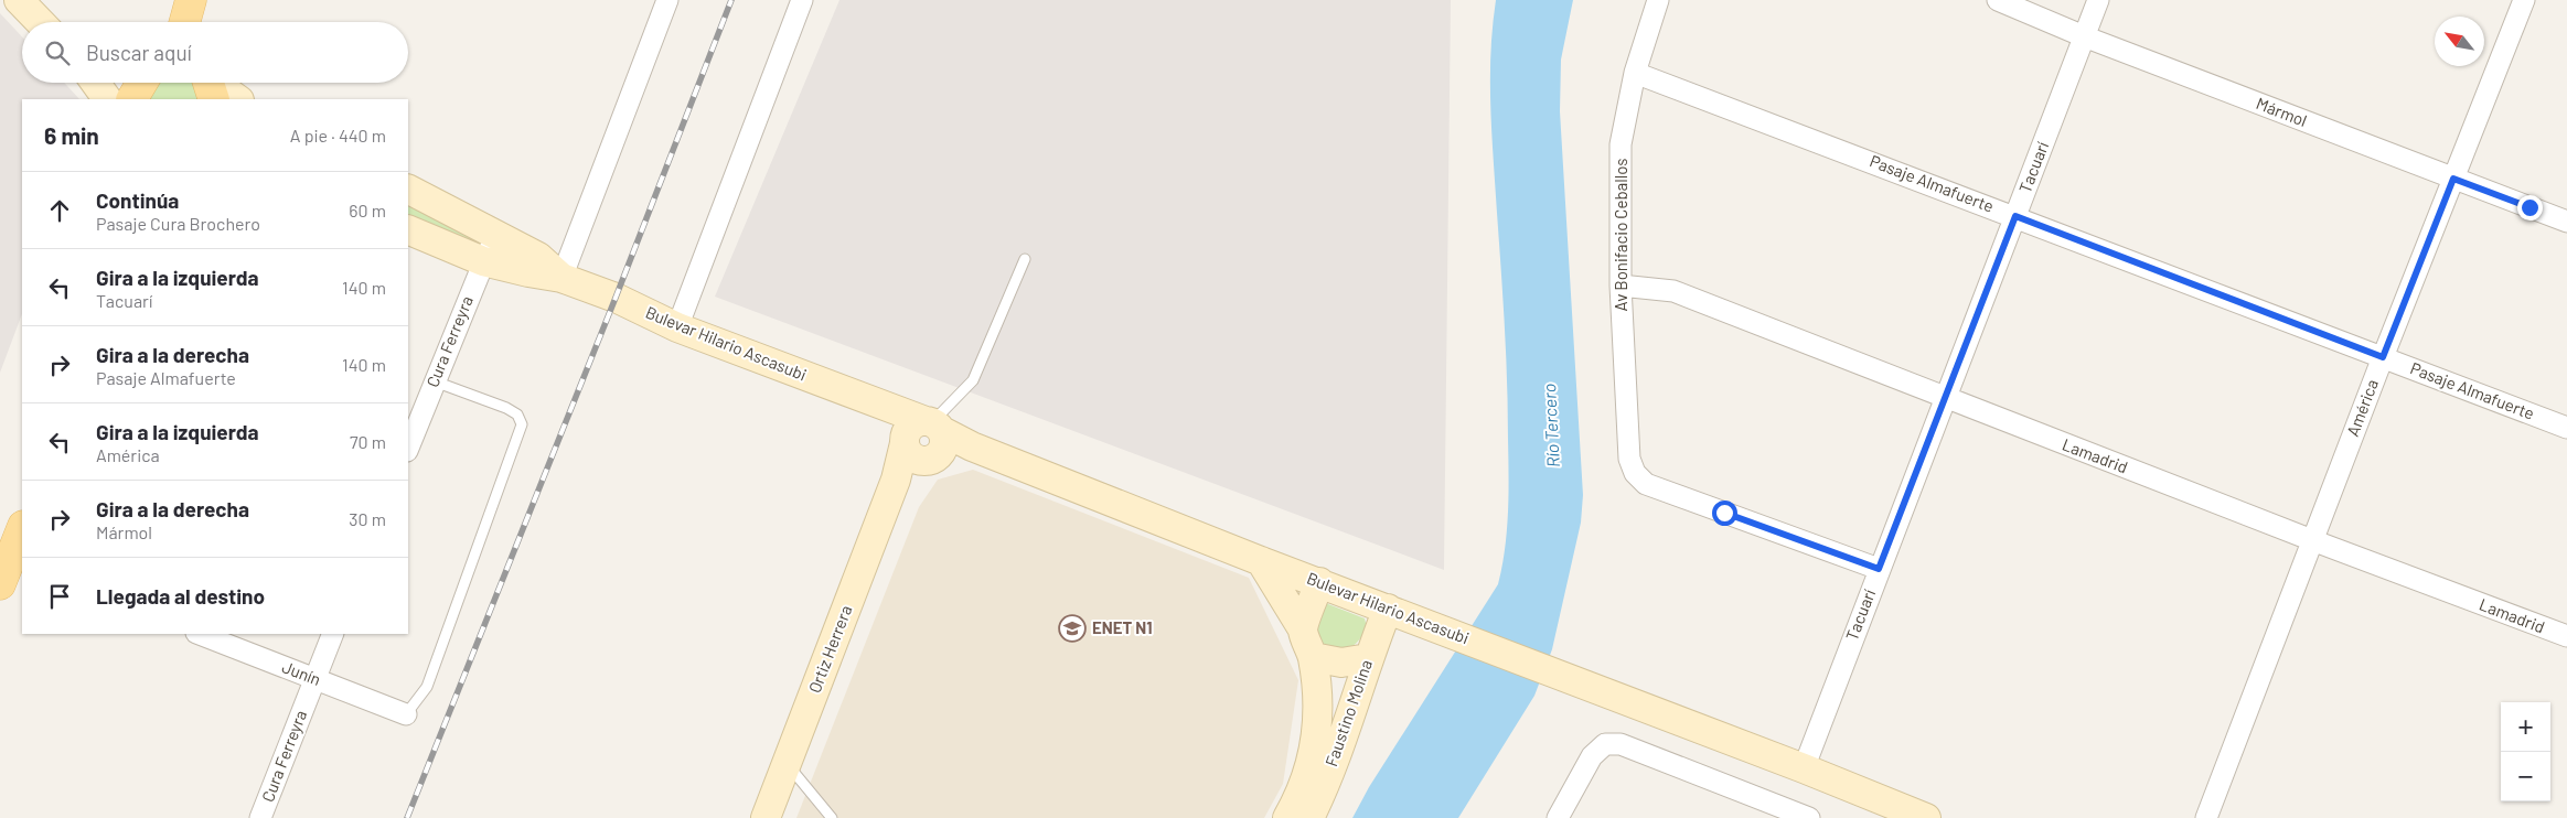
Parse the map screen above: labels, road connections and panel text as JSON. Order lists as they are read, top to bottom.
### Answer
{
  "streets": {
    "main road": ["Bulevar Hilario Ascasubi", "Ortiz Herrera", "Faustino Molina"],
    "street": [
      "Mármol",
      "Tacuarí",
      "Pasaje Almafuerte",
      "Av Bonifacio Ceballos",
      "Cura Ferreyra",
      "América",
      "Lamadrid",
      "Junín"
    ]
  },
  "crossings": [
    ["Mármol", "Tacuarí"],
    ["Mármol", "América"],
    ["Tacuarí", "Pasaje Almafuerte"],
    ["Tacuarí", "Av Bonifacio Ceballos"],
    ["Tacuarí", "Bulevar Hilario Ascasubi"],
    ["Tacuarí", "Lamadrid"],
    ["Pasaje Almafuerte", "Av Bonifacio Ceballos"],
    ["Pasaje Almafuerte", "América"],
    ["Av Bonifacio Ceballos", "Lamadrid"],
    ["Cura Ferreyra", "Bulevar Hilario Ascasubi"],
    ["Cura Ferreyra", "Junín"],
    ["Bulevar Hilario Ascasubi", "Ortiz Herrera"],
    ["Bulevar Hilario Ascasubi", "Faustino Molina"],
    ["América", "Lamadrid"]
  ],
  "water": ["Río Tercero"],
  "places": {
    "school or university": ["ENET N1"]
  },
  "north": "top left",
  "page": {
    "search": "Buscar aquí",
    "heading": ["6 min", "A pie · 440 m"],
    "list": [
      ["Continúa", "Pasaje Cura Brochero", "60 m"],
      ["Gira a la izquierda", "Tacuarí", "140 m"],
      ["Gira a la derecha", "Pasaje Almafuerte", "140 m"],
      ["Gira a la izquierda", "América", "70 m"],
      ["Gira a la derecha", "Mármol", "30 m"],
      "Llegada al destino"
    ],
    "map_buttons": ["+", "−"]
  }
}
